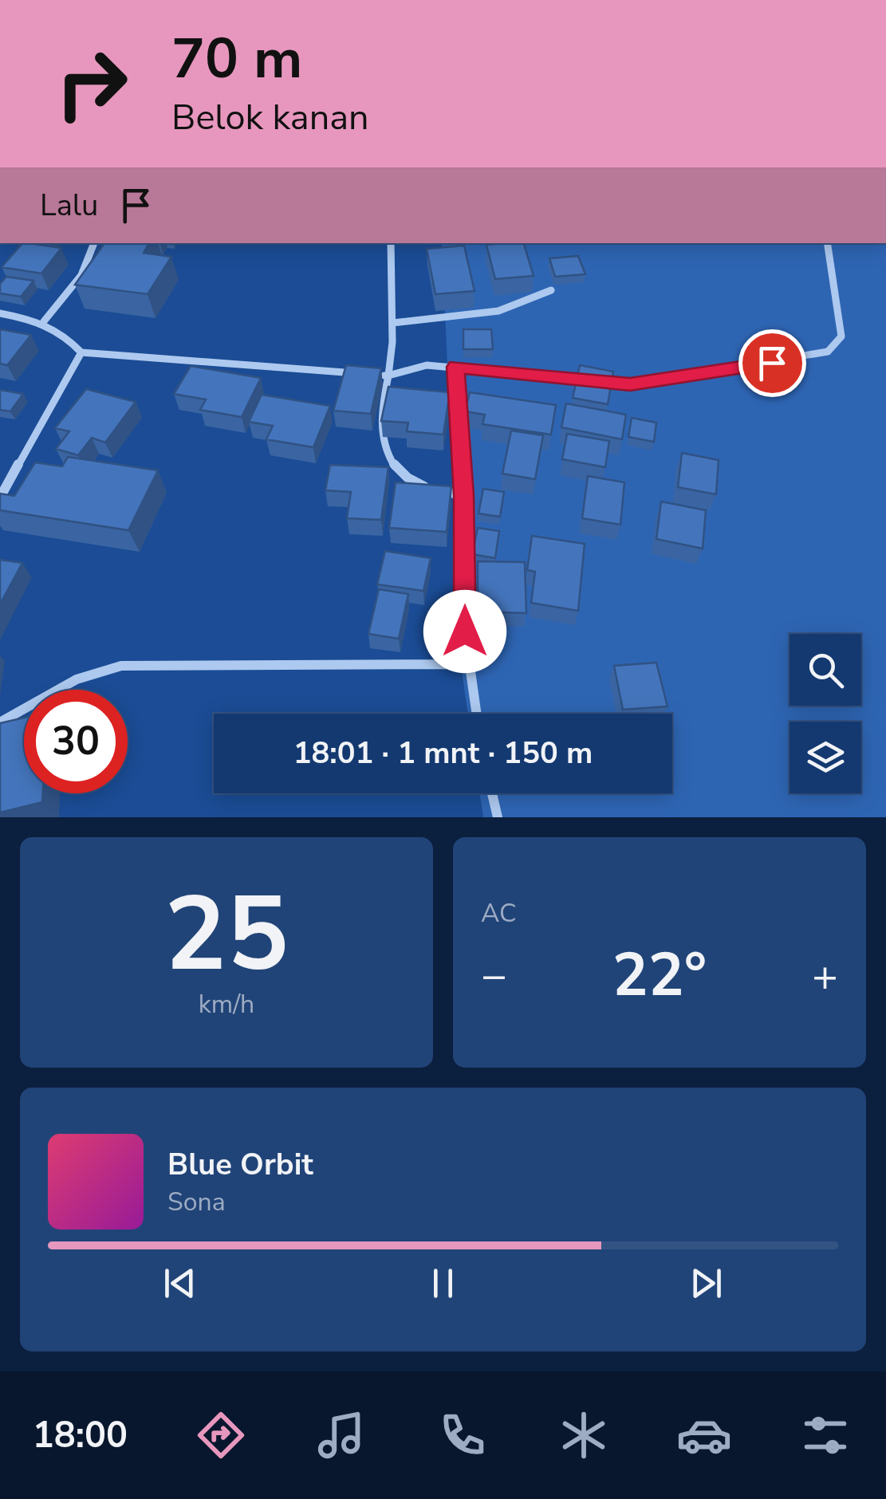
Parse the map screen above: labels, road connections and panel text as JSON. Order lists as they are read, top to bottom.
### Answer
{
  "page": {
    "turn": ["70 m", "Belok kanan"],
    "then": "Lalu",
    "limit": "30",
    "trip": "18:01 · 1 mnt · 150 m",
    "tile": [
      ["25", "km/h"],
      "AC"
    ],
    "heat": ["−", "22°", "+"],
    "song": ["Blue Orbit", "Sona"],
    "tabs": "18:00"
  }
}
